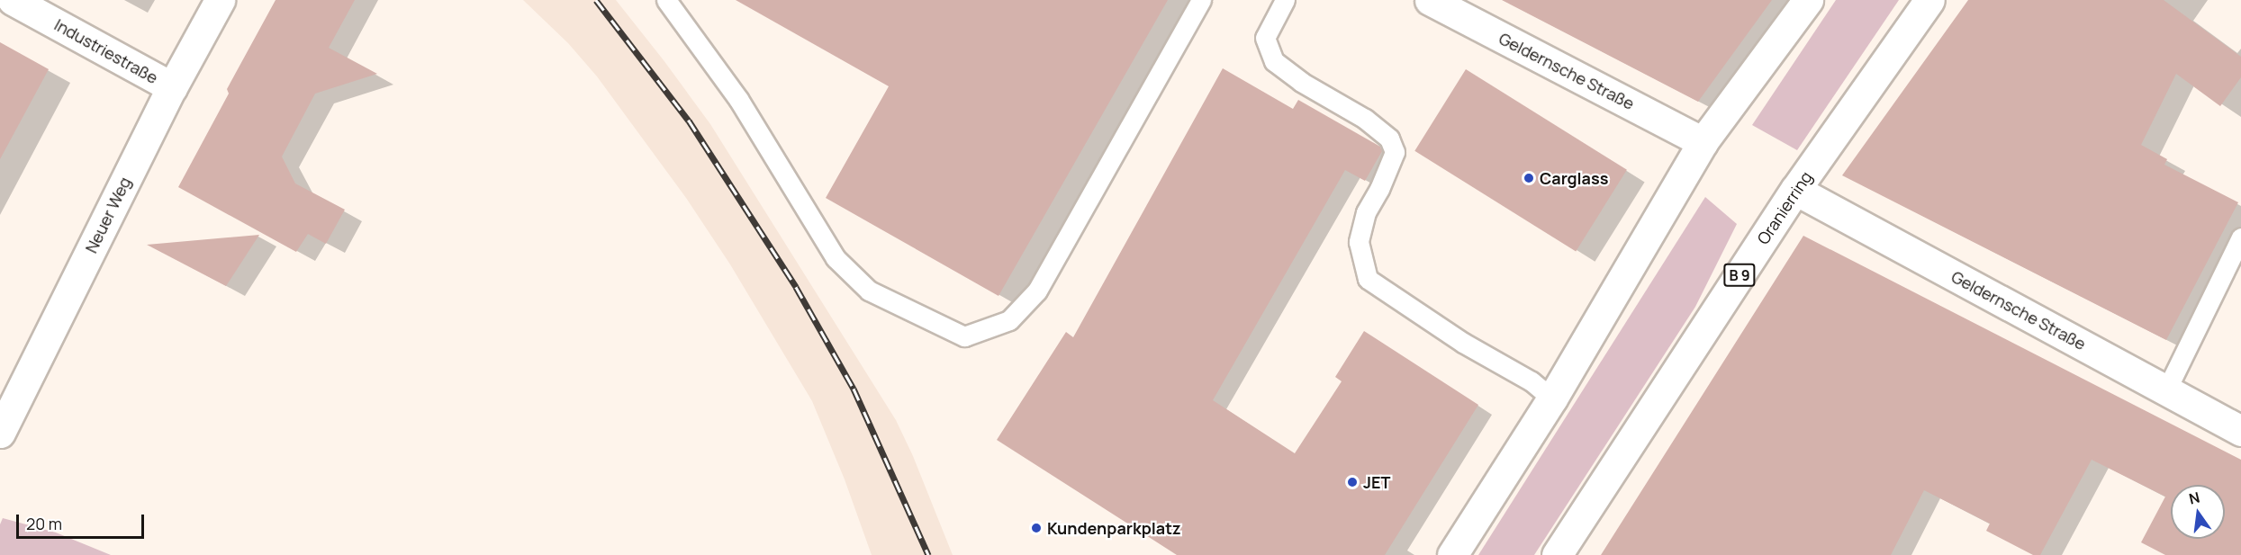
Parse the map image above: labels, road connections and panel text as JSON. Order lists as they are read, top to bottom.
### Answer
{
  "streets": {
    "street": [
      "Industriestraße",
      "Geldernsche Straße",
      "Oranierring",
      "Neuer Weg",
      "B 9"
    ]
  },
  "crossings": [
    ["Industriestraße", "Neuer Weg"],
    ["Geldernsche Straße", "Oranierring"]
  ],
  "places": ["Carglass", "JET", "Kundenparkplatz"],
  "scale_bar": "20 m",
  "north": "top"
}
